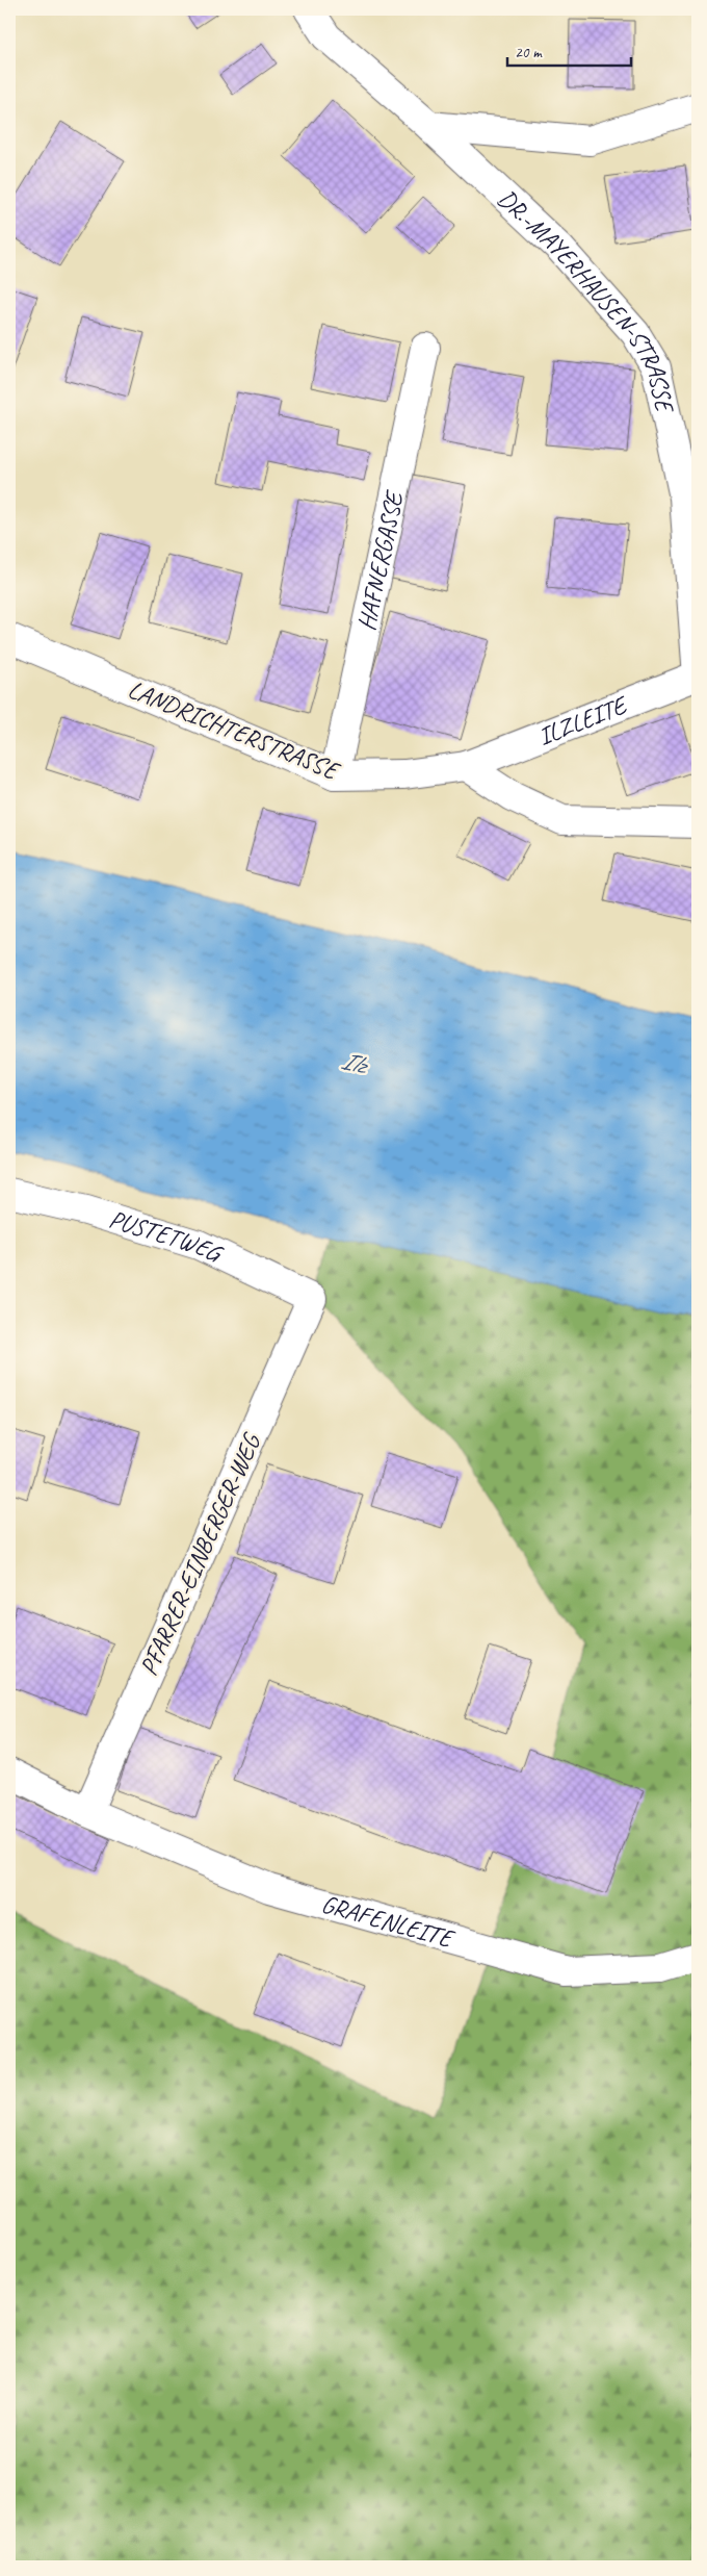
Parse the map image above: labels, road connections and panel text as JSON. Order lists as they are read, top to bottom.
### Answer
{
  "streets": {
    "street": [
      "DR.-MAYERHAUSEN-STRASSE",
      "HAFNERGASSE",
      "ILZLEITE",
      "LANDRICHTERSTRASSE",
      "PUSTETWEG",
      "PFARRER-EINBERGER-WEG",
      "GRAFENLEITE"
    ]
  },
  "crossings": [
    ["DR.-MAYERHAUSEN-STRASSE", "ILZLEITE"],
    ["HAFNERGASSE", "LANDRICHTERSTRASSE"],
    ["ILZLEITE", "LANDRICHTERSTRASSE"],
    ["PUSTETWEG", "PFARRER-EINBERGER-WEG"],
    ["PFARRER-EINBERGER-WEG", "GRAFENLEITE"]
  ],
  "water": ["Ilz"],
  "scale_bar": "20 m"
}
